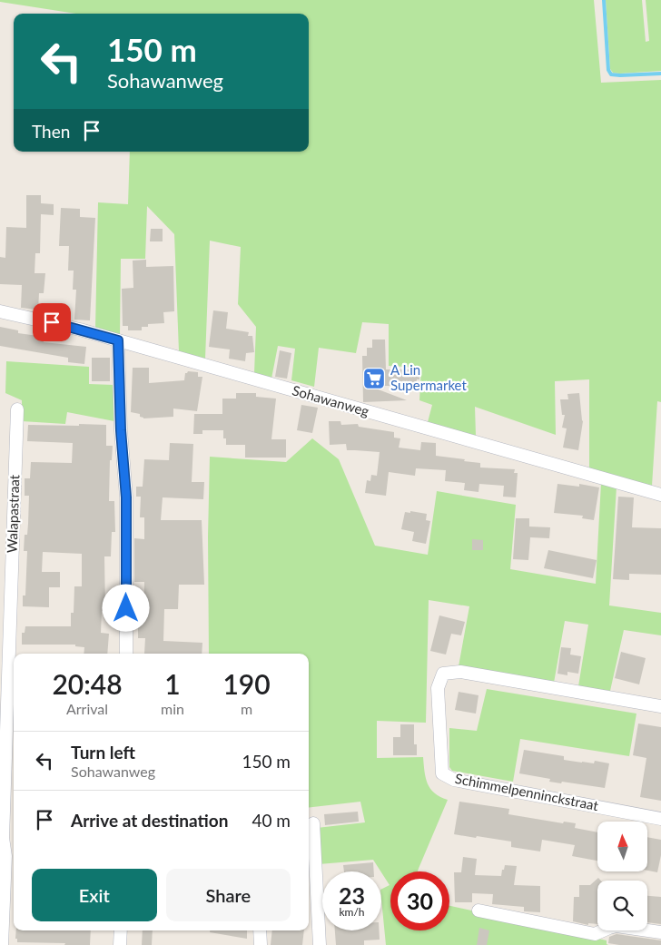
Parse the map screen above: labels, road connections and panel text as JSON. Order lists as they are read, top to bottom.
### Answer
{
  "streets": {
    "street": ["Sohawanweg", "Walapastraat", "Schimmelpenninckstraat"]
  },
  "places": {
    "supermarket": ["A Lin Supermarket"]
  },
  "north": "top",
  "page": {
    "turn": ["150 m", "Sohawanweg"],
    "then": "Then",
    "eta": [
      "20:48",
      "Arrival",
      "1",
      "min",
      "190",
      "m"
    ],
    "list": [
      {
        "name": "Turn left",
        "note": "Sohawanweg",
        "value": "150 m"
      },
      {
        "name": "Arrive at destination",
        "value": "40 m"
      }
    ],
    "buttons": ["Exit", "Share"],
    "speed": "23 km/h",
    "limit": "30"
  }
}
